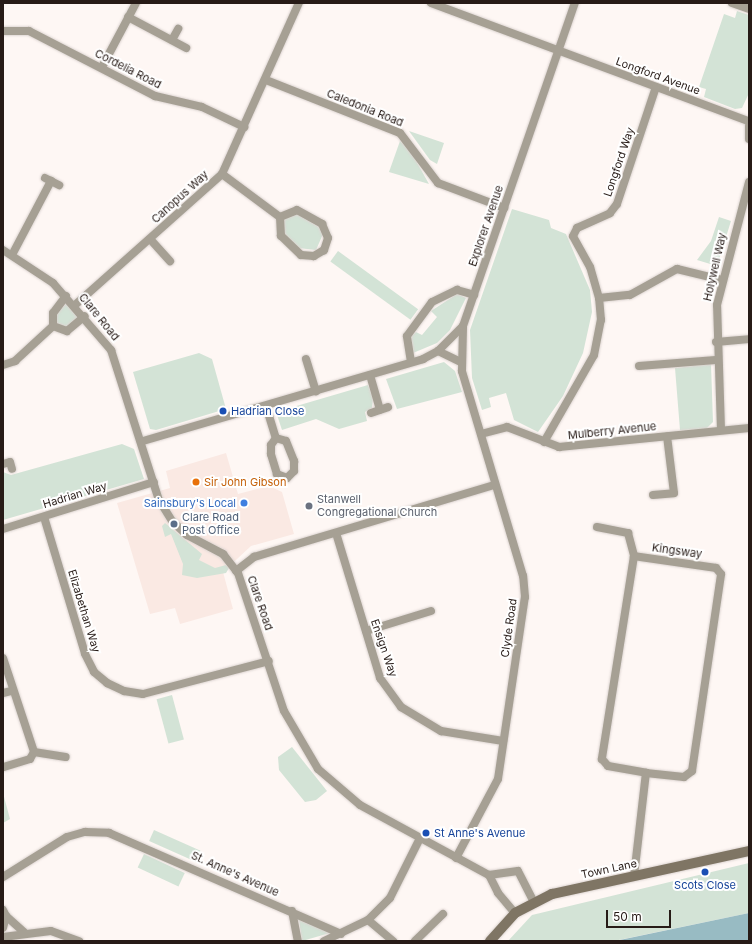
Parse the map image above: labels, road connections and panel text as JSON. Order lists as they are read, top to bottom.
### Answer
{
  "streets": {
    "main road": ["Town Lane"],
    "street": [
      "Cordelia Road",
      "Longford Avenue",
      "Caledonia Road",
      "Longford Way",
      "Canopus Way",
      "Explorer Avenue",
      "Holywell Way",
      "Clare Road",
      "Mulberry Avenue",
      "Hadrian Way",
      "Kingsway",
      "Elizabethan Way",
      "Clyde Road",
      "Ensign Way",
      "St. Anne's Avenue"
    ]
  },
  "crossings": [
    ["Cordelia Road", "Canopus Way"],
    ["Longford Avenue", "Longford Way"],
    ["Longford Avenue", "Explorer Avenue"],
    ["Caledonia Road", "Canopus Way"],
    ["Caledonia Road", "Explorer Avenue"],
    ["Longford Way", "Mulberry Avenue"],
    ["Canopus Way", "Clare Road"],
    ["Explorer Avenue", "Clyde Road"],
    ["Holywell Way", "Mulberry Avenue"],
    ["Clare Road", "Hadrian Way"],
    ["Clare Road", "Elizabethan Way"],
    ["Clare Road", "Clyde Road"],
    ["Mulberry Avenue", "Clyde Road"],
    ["Hadrian Way", "Elizabethan Way"],
    ["Clyde Road", "Ensign Way"]
  ],
  "places": [
    "Hadrian Close",
    "Sir John Gibson",
    "Sainsbury's Local",
    "Stanwell Congregational Church",
    "Clare Road Post Office",
    "St Anne's Avenue",
    "Scots Close"
  ],
  "scale_bar": "50 m"
}
